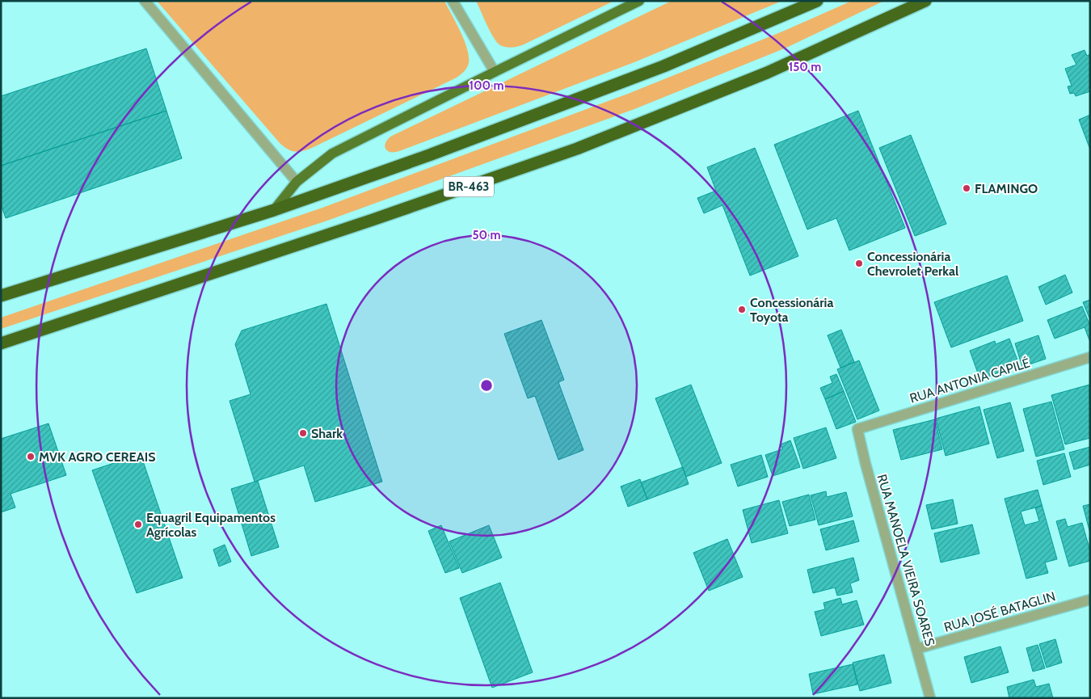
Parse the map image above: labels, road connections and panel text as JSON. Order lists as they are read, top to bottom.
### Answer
{
  "streets": {
    "highway": ["BR-463"],
    "street": ["RUA ANTONIA CAPILÉ", "RUA MANOELA VIEIRA SOARES", "RUA JOSÉ BATAGLIN"]
  },
  "crossings": [
    ["RUA ANTONIA CAPILÉ", "RUA MANOELA VIEIRA SOARES"],
    ["RUA MANOELA VIEIRA SOARES", "RUA JOSÉ BATAGLIN"]
  ],
  "places": [
    "FLAMINGO",
    "Concessionária Chevrolet Perkal",
    "Concessionária Toyota",
    "Shark",
    "MVK AGRO CEREAIS",
    "Equagril Equipamentos Agrícolas"
  ],
  "rings": ["150 m", "100 m", "50 m"]
}
